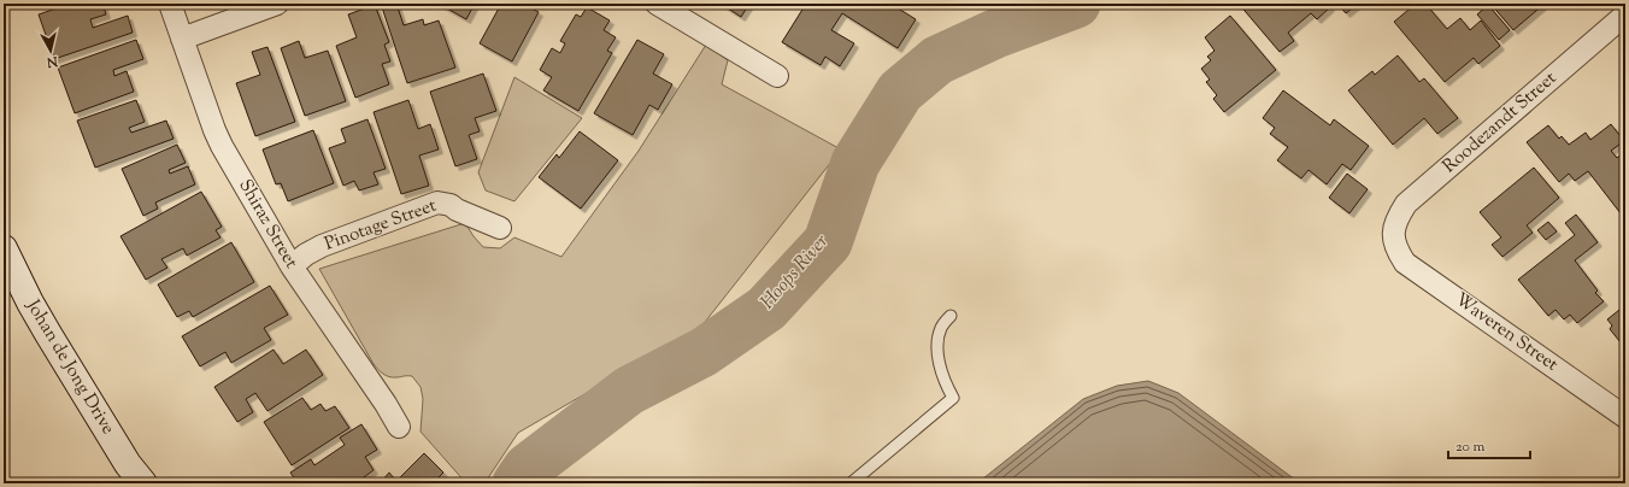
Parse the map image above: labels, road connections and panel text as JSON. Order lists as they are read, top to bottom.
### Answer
{
  "streets": {
    "street": [
      "Roodezandt Street",
      "Shiraz Street",
      "Pinotage Street",
      "Waveren Street",
      "Johan de Jong Drive"
    ]
  },
  "crossings": [
    ["Roodezandt Street", "Waveren Street"],
    ["Shiraz Street", "Pinotage Street"]
  ],
  "water": ["Hoops River"],
  "scale_bar": "20 m",
  "north": "bottom"
}
